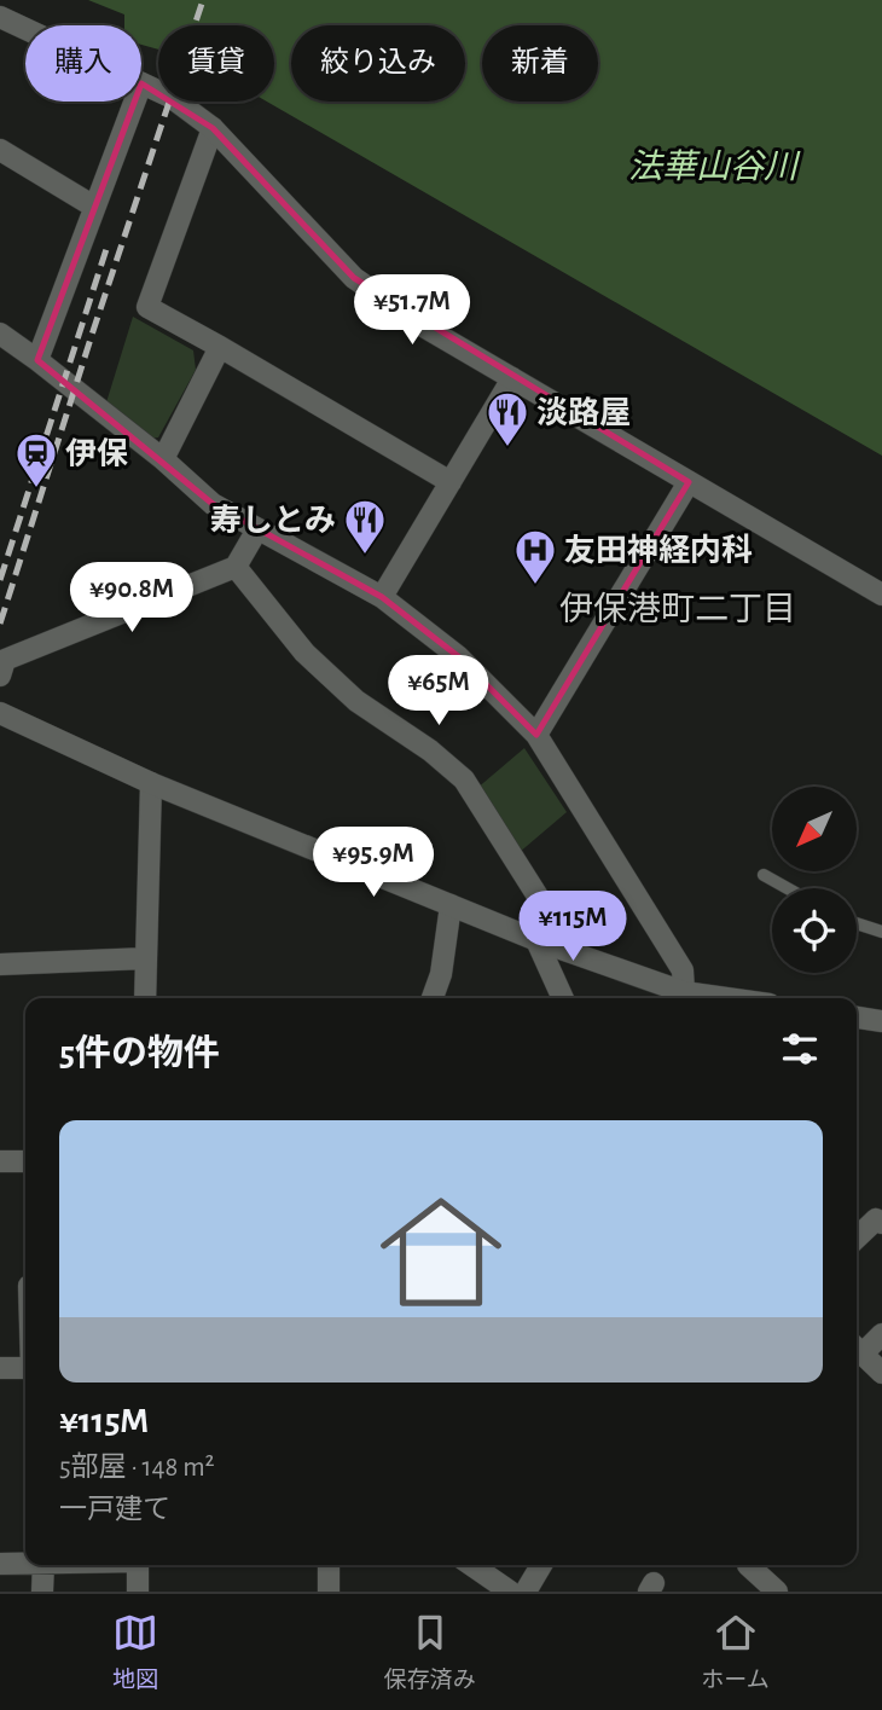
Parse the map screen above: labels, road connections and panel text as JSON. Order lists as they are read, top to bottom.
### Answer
{
  "districts": ["伊保港町二丁目"],
  "water": ["法華山谷川"],
  "places": {
    "restaurant": ["淡路屋", "寿しとみ"],
    "station": ["伊保"],
    "hospital": ["友田神経内科"]
  },
  "north": "bottom left",
  "page": {
    "chip": [
      "購入",
      "賃貸",
      "絞り込み",
      "新着"
    ],
    "price": [
      "¥51.7M",
      "¥90.8M",
      "¥65M",
      "¥95.9M",
      "¥115M"
    ],
    "heading": "5件の物件",
    "list": [
      {
        "name": "¥115M",
        "note": "5部屋 · 148 m² · 一戸建て"
      }
    ],
    "tabs": ["地図", "保存済み", "ホーム"]
  }
}
